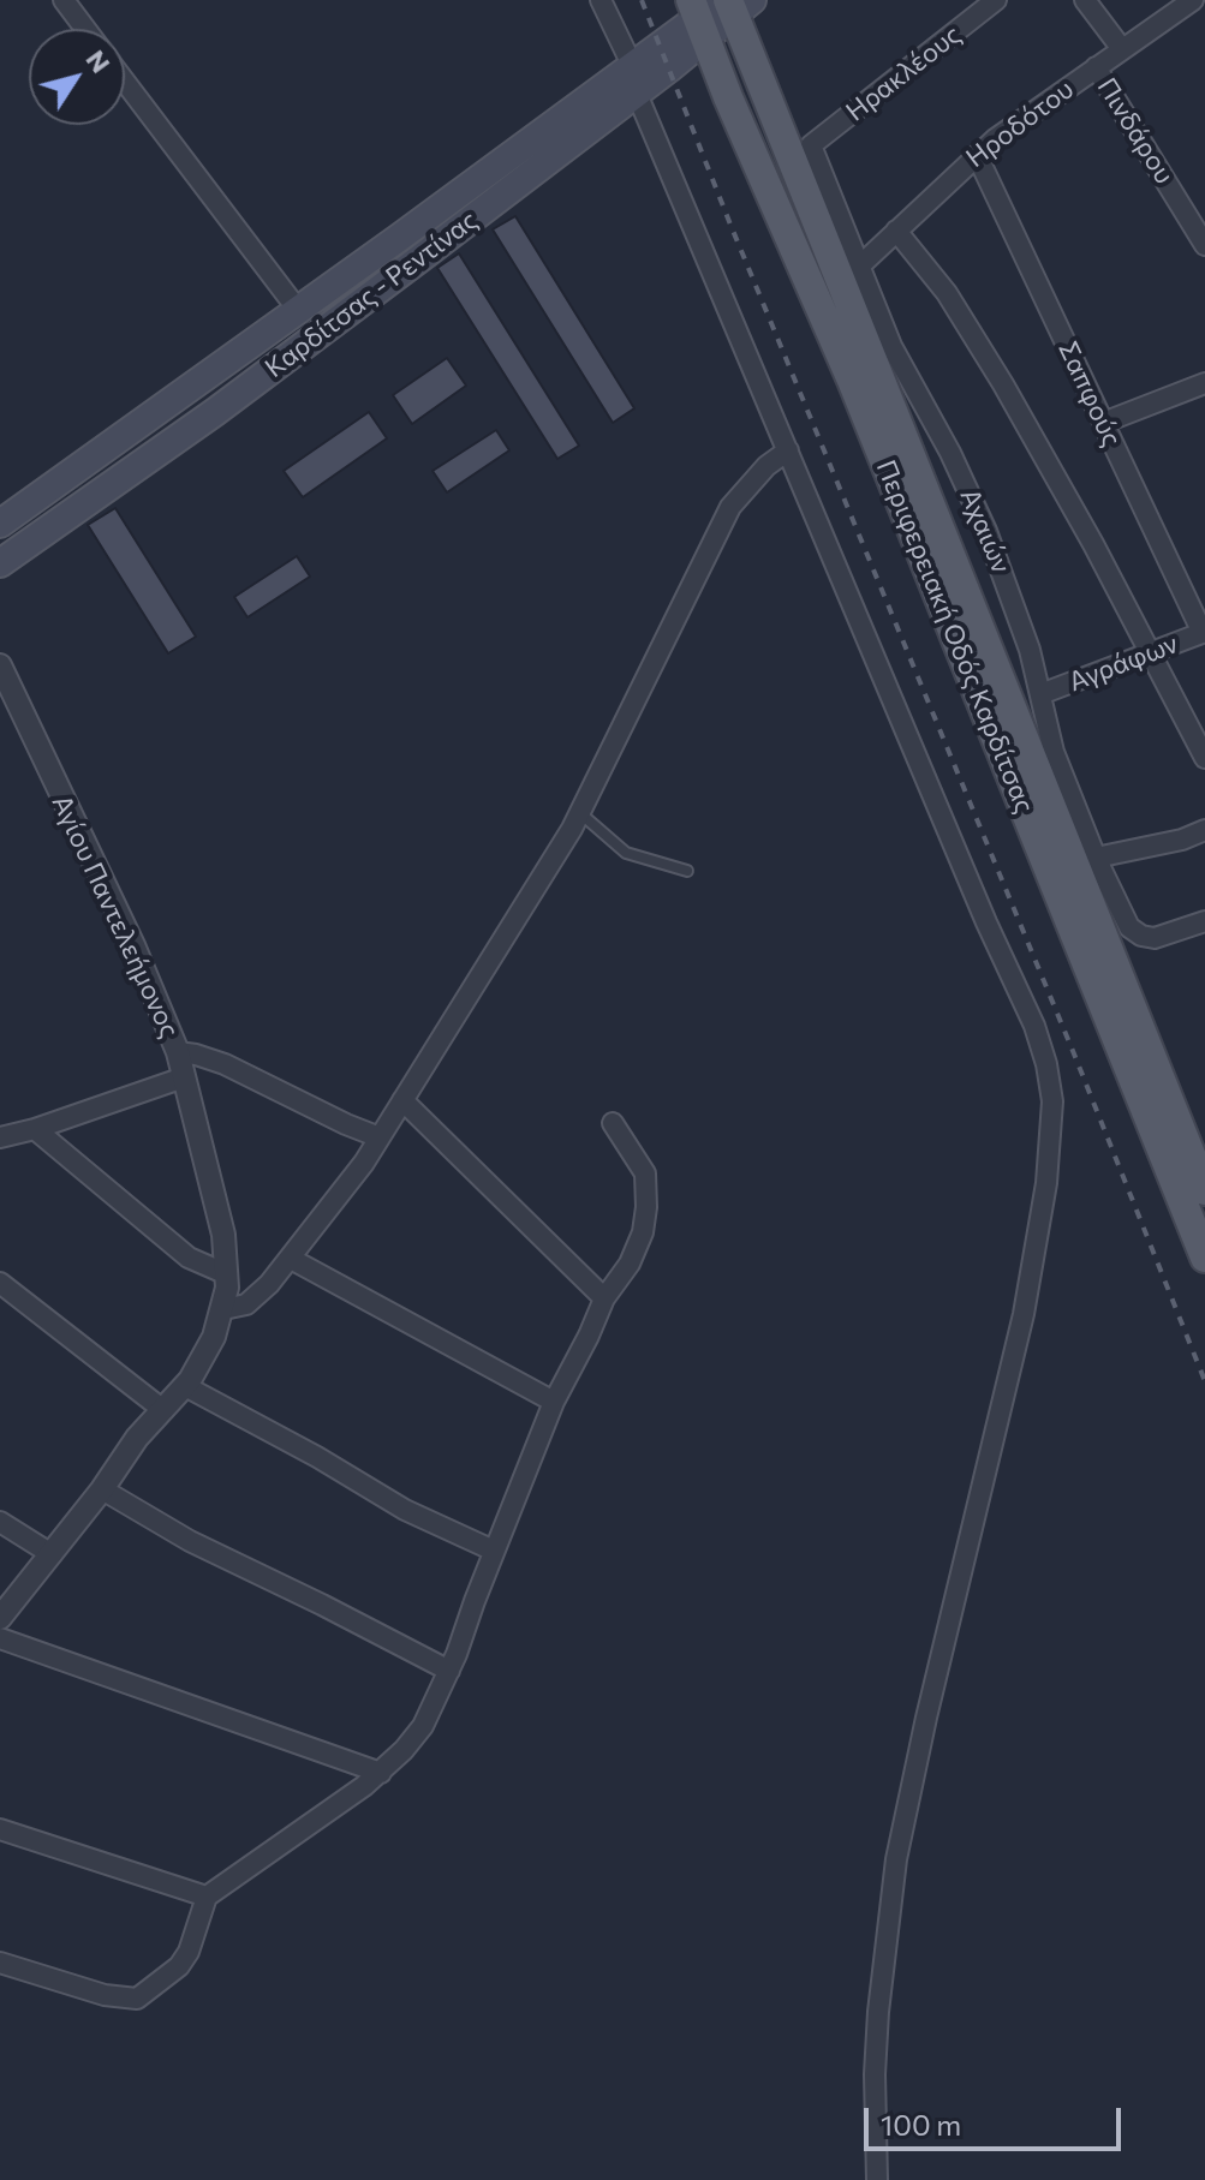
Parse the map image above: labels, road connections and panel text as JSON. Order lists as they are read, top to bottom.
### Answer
{
  "streets": {
    "main road": ["Καρδίτσας - Ρεντίνας", "Περιφερειακή Οδός Καρδίτσας"],
    "street": [
      "Ηρακλέους",
      "Ηροδότου",
      "Πινδάρου",
      "Σαπφούς",
      "Αχαιών",
      "Αγράφων",
      "Αγίου Παντελεήμονος"
    ]
  },
  "crossings": [
    ["Ηρακλέους", "Αχαιών"],
    ["Ηροδότου", "Πινδάρου"],
    ["Ηροδότου", "Σαπφούς"],
    ["Ηροδότου", "Αχαιών"],
    ["Καρδίτσας - Ρεντίνας", "Περιφερειακή Οδός Καρδίτσας"],
    ["Σαπφούς", "Αγράφων"],
    ["Αχαιών", "Αγράφων"]
  ],
  "scale_bar": "100 m",
  "north": "top right"
}
